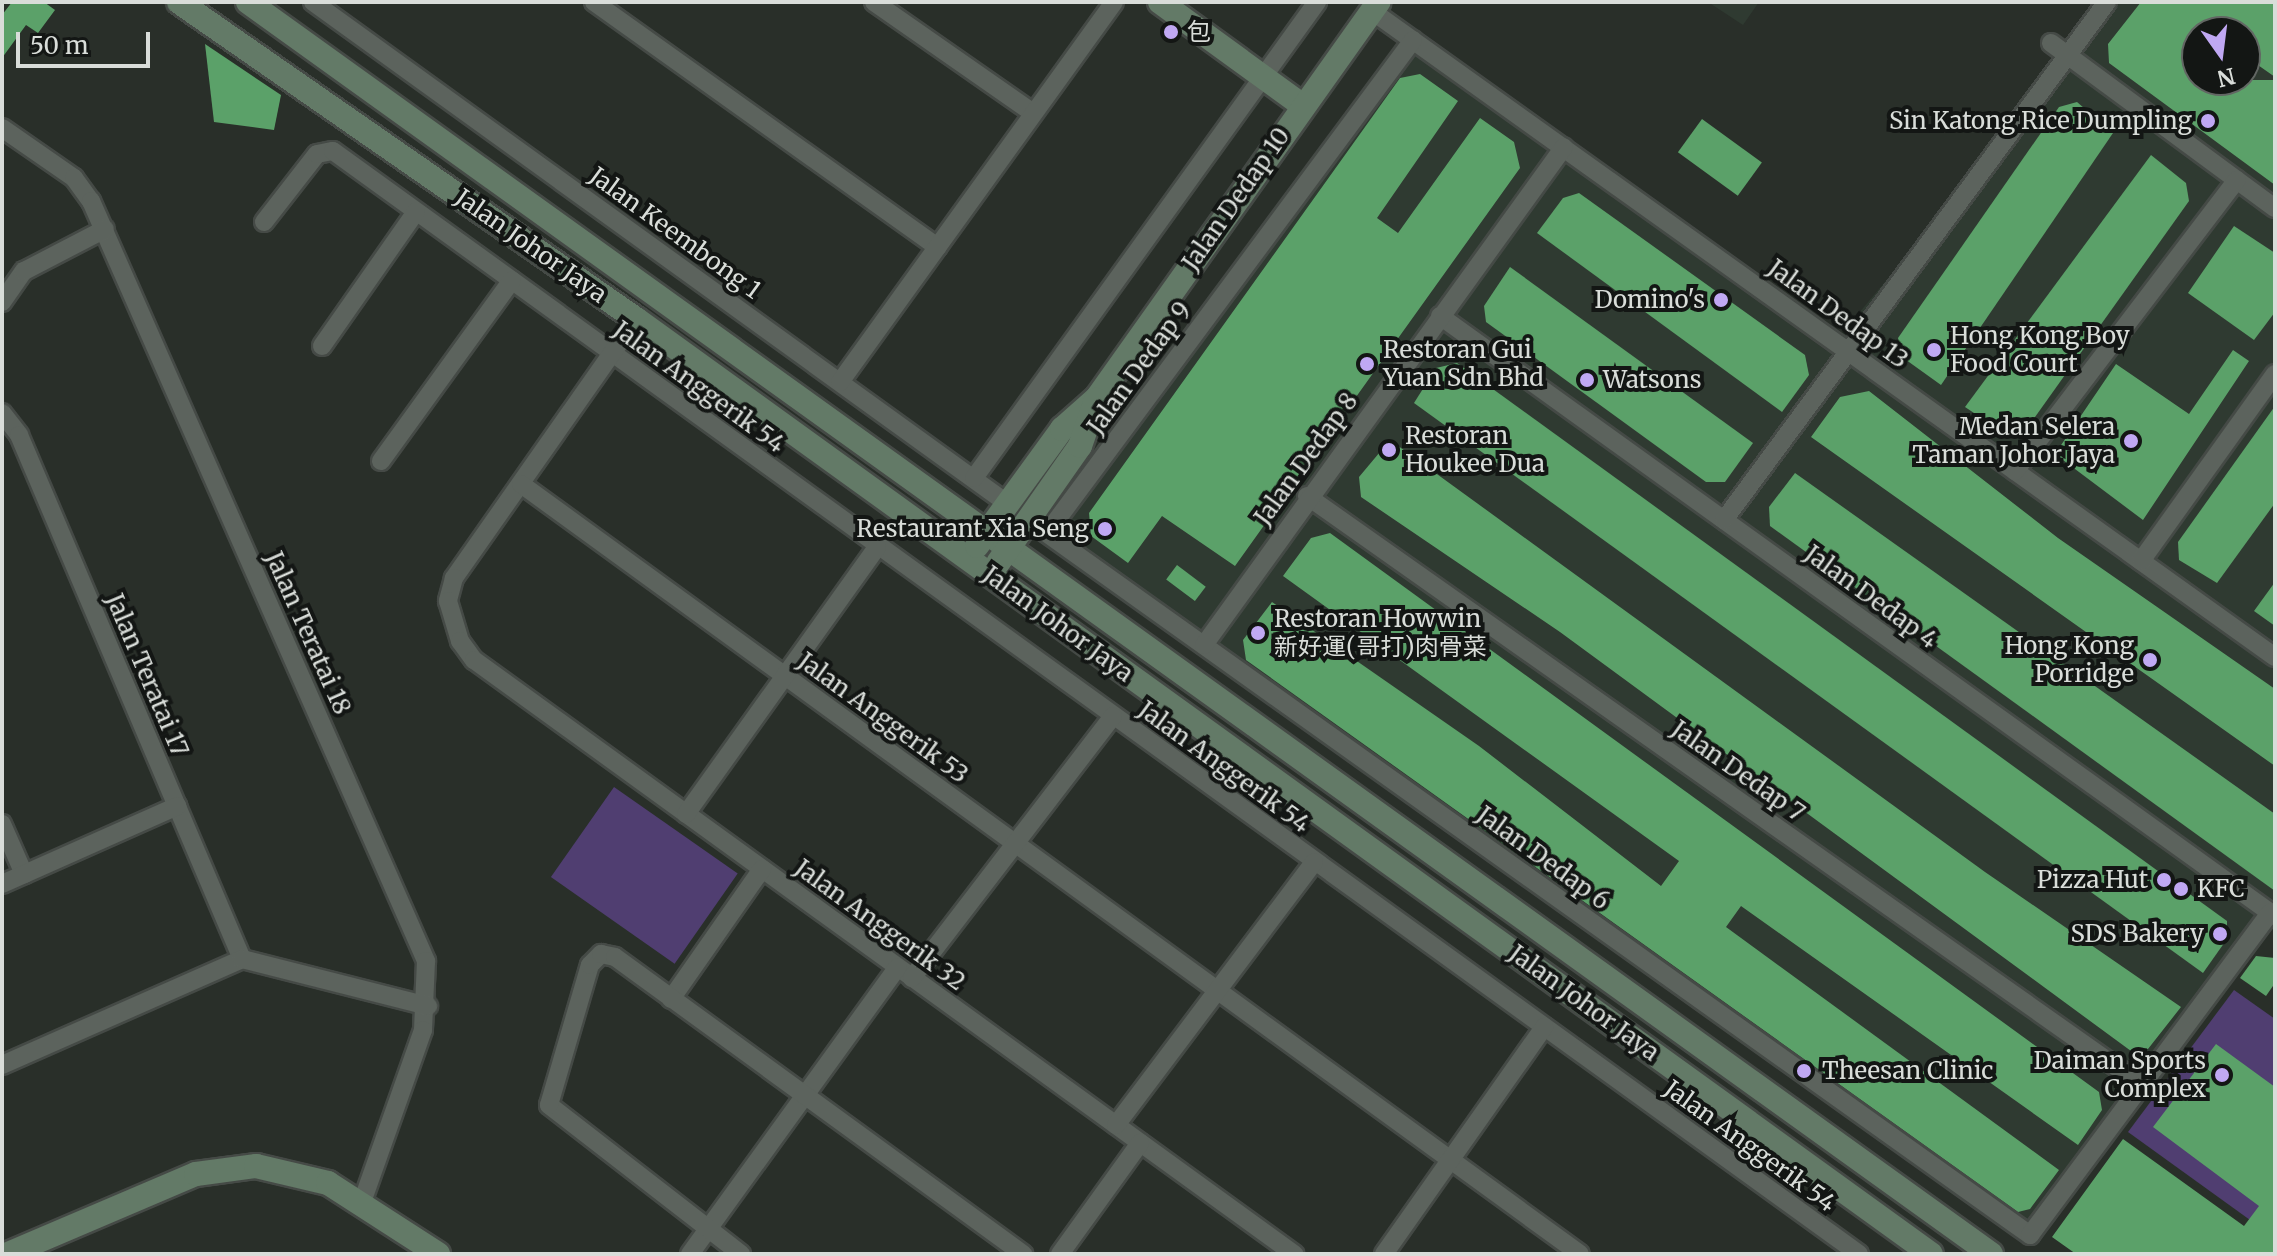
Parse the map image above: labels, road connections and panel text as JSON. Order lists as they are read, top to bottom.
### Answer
{
  "streets": {
    "main road": ["Jalan Dedap 10", "Jalan Johor Jaya"],
    "street": [
      "Jalan Keembong 1",
      "Jalan Dedap 13",
      "Jalan Dedap 9",
      "Jalan Anggerik 54",
      "Jalan Dedap 8",
      "Jalan Dedap 4",
      "Jalan Teratai 18",
      "Jalan Teratai 17",
      "Jalan Anggerik 53",
      "Jalan Dedap 7",
      "Jalan Dedap 6",
      "Jalan Anggerik 32"
    ]
  },
  "crossings": [
    ["Jalan Dedap 10", "Jalan Keembong 1"],
    ["Jalan Dedap 10", "Jalan Johor Jaya"],
    ["Jalan Dedap 10", "Jalan Dedap 13"],
    ["Jalan Dedap 10", "Jalan Dedap 9"],
    ["Jalan Dedap 10", "Jalan Dedap 6"],
    ["Jalan Dedap 13", "Jalan Dedap 9"],
    ["Jalan Dedap 13", "Jalan Dedap 8"],
    ["Jalan Dedap 9", "Jalan Dedap 6"],
    ["Jalan Dedap 8", "Jalan Dedap 4"],
    ["Jalan Dedap 8", "Jalan Dedap 7"],
    ["Jalan Dedap 8", "Jalan Dedap 6"],
    ["Jalan Anggerik 53", "Jalan Anggerik 32"],
    ["Jalan Dedap 7", "Jalan Dedap 6"]
  ],
  "places": [
    "包",
    "Sin Katong Rice Dumpling",
    "Domino's",
    "Hong Kong Boy Food Court",
    "Restoran Gui Yuan Sdn Bhd",
    "Watsons",
    "Medan Selera Taman Johor Jaya",
    "Restoran Houkee Dua",
    "Restaurant Xia Seng",
    "Restoran Howwin 新好運(哥打)肉骨菜",
    "Hong Kong Porridge",
    "Pizza Hut",
    "KFC",
    "SDS Bakery",
    "Theesan Clinic",
    "Daiman Sports Complex"
  ],
  "scale_bar": "50 m",
  "north": "bottom"
}
